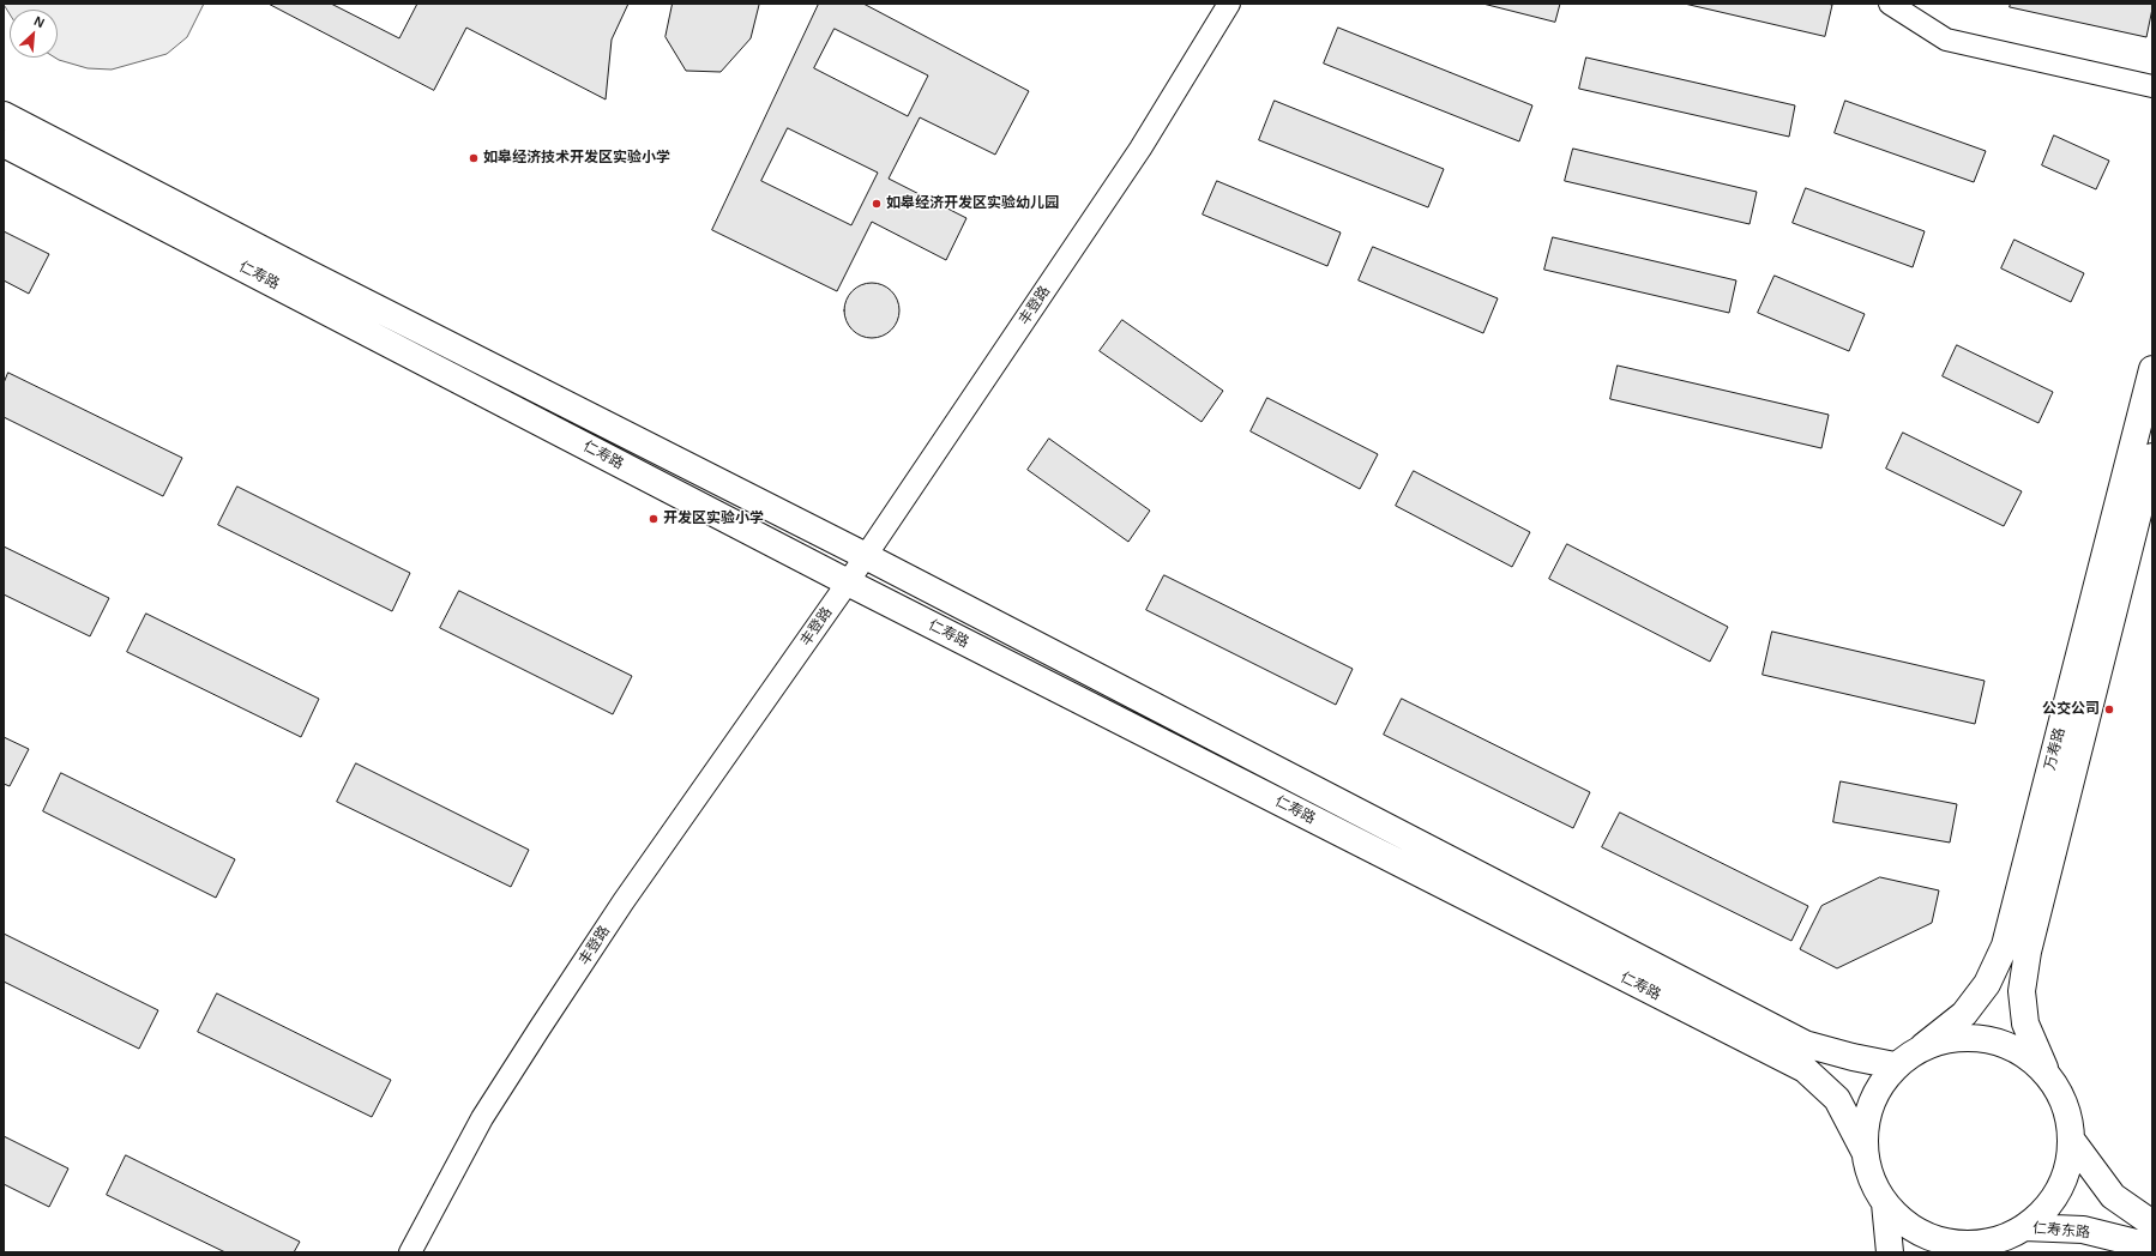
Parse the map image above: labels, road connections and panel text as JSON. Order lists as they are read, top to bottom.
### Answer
{
  "streets": {
    "main road": ["仁寿路", "万寿路", "仁寿东路"],
    "street": ["丰登路"]
  },
  "crossings": [
    ["仁寿路", "丰登路"]
  ],
  "places": [
    "如皋经济技术开发区实验小学",
    "如皋经济开发区实验幼儿园",
    "开发区实验小学",
    "公交公司"
  ],
  "north": "top right"
}
